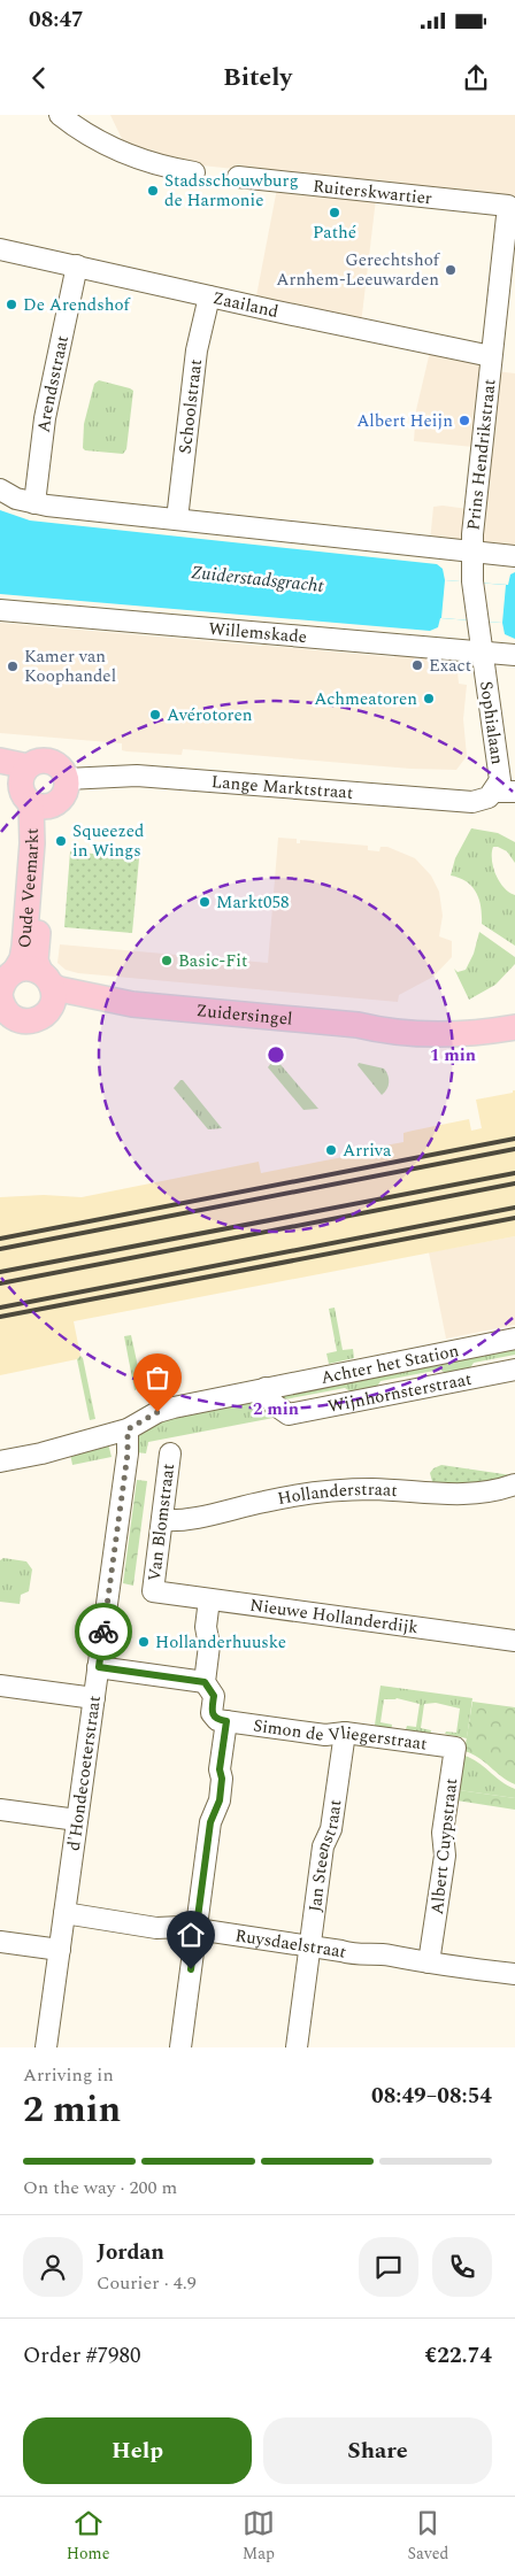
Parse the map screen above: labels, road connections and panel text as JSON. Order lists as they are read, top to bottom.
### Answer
{
  "streets": {
    "main road": ["Oude Veemarkt", "Zuidersingel"],
    "street": [
      "Ruiterskwartier",
      "Zaailand",
      "Arendsstraat",
      "Schoolstraat",
      "Prins Hendrikstraat",
      "Willemskade",
      "Sophialaan",
      "Lange Marktstraat",
      "Achter het Station",
      "Wijnhornsterstraat",
      "Hollanderstraat",
      "Van Blomstraat",
      "Nieuwe Hollanderdijk",
      "Simon de Vliegerstraat",
      "d'Hondecoeterstraat",
      "Albert Cuypstraat",
      "Jan Steenstraat",
      "Ruysdaelstraat"
    ]
  },
  "crossings": [
    ["Ruiterskwartier", "Prins Hendrikstraat"],
    ["Zaailand", "Arendsstraat"],
    ["Zaailand", "Schoolstraat"],
    ["Zaailand", "Prins Hendrikstraat"],
    ["Prins Hendrikstraat", "Sophialaan"],
    ["Willemskade", "Sophialaan"],
    ["Sophialaan", "Lange Marktstraat"],
    ["Oude Veemarkt", "Zuidersingel"],
    ["Achter het Station", "Wijnhornsterstraat"],
    ["Hollanderstraat", "Van Blomstraat"],
    ["Van Blomstraat", "Nieuwe Hollanderdijk"],
    ["Simon de Vliegerstraat", "Albert Cuypstraat"],
    ["Simon de Vliegerstraat", "Jan Steenstraat"],
    ["d'Hondecoeterstraat", "Ruysdaelstraat"],
    ["Albert Cuypstraat", "Ruysdaelstraat"],
    ["Jan Steenstraat", "Ruysdaelstraat"]
  ],
  "water": ["Zuiderstadsgracht"],
  "places": [
    "Stadsschouwburg de Harmonie",
    "Pathé",
    "Gerechtshof Arnhem-Leeuwarden",
    "De Arendshof",
    "Albert Heijn",
    "Exact",
    "Kamer van Koophandel",
    "Achmeatoren",
    "Avérotoren",
    "Squeezed in Wings",
    "Markt058",
    "Basic-Fit",
    "Arriva",
    "Hollanderhuuske"
  ],
  "page": {
    "status": "08:47",
    "header": "Bitely",
    "heading": ["2 min", "Arriving in", "08:49–08:54"],
    "panel": [
      "Jordan",
      "Courier · 4.9",
      "Order #7980",
      "€22.74"
    ],
    "bar": "On the way · 200 m",
    "buttons": ["Help", "Share"],
    "tabs": ["Home", "Map", "Saved"]
  },
  "rings": ["1 min", "2 min"]
}
